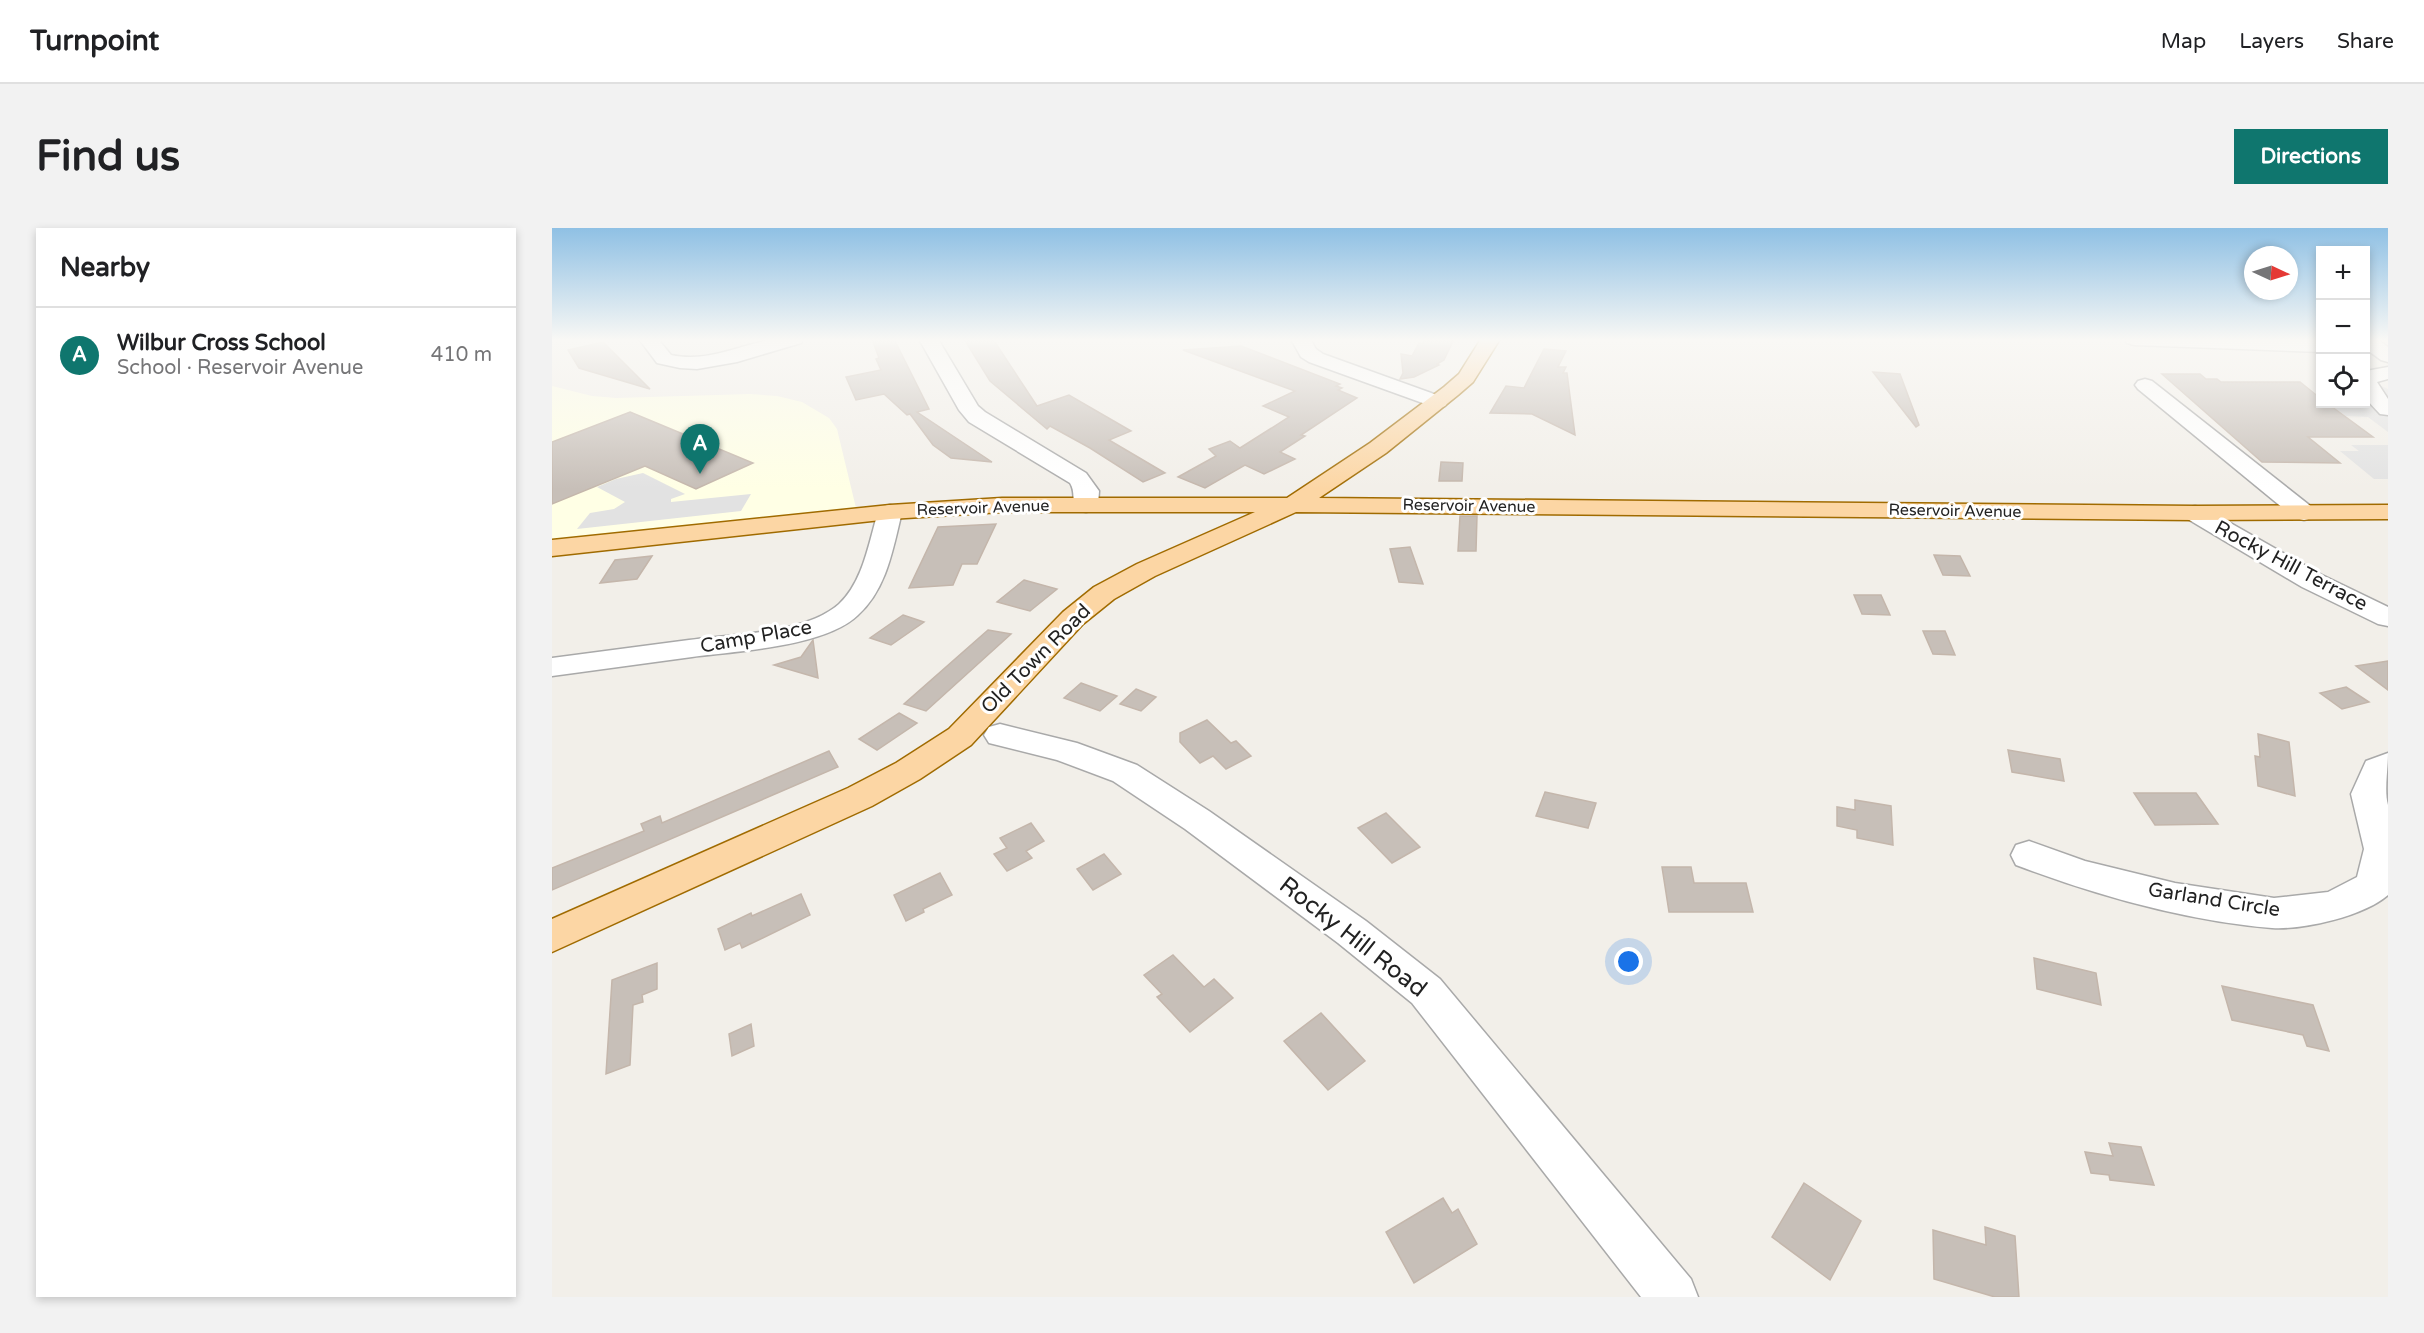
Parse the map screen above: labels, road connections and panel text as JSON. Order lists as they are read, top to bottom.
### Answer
{
  "streets": {
    "main road": ["Reservoir Avenue", "Old Town Road"],
    "street": [
      "Rocky Hill Terrace",
      "Camp Place",
      "Garland Circle",
      "Rocky Hill Road"
    ]
  },
  "crossings": [
    ["Reservoir Avenue", "Rocky Hill Terrace"],
    ["Reservoir Avenue", "Camp Place"],
    ["Reservoir Avenue", "Old Town Road"]
  ],
  "north": "right",
  "page": {
    "header": "Turnpoint",
    "nav": ["Map", "Layers", "Share"],
    "buttons": "Directions",
    "title": "Find us",
    "heading": "Nearby",
    "map_buttons": ["+", "−"],
    "list": [
      {
        "mark": "A",
        "name": "Wilbur Cross School",
        "note": "School · Reservoir Avenue",
        "value": "410 m"
      }
    ],
    "pins": "A"
  }
}
